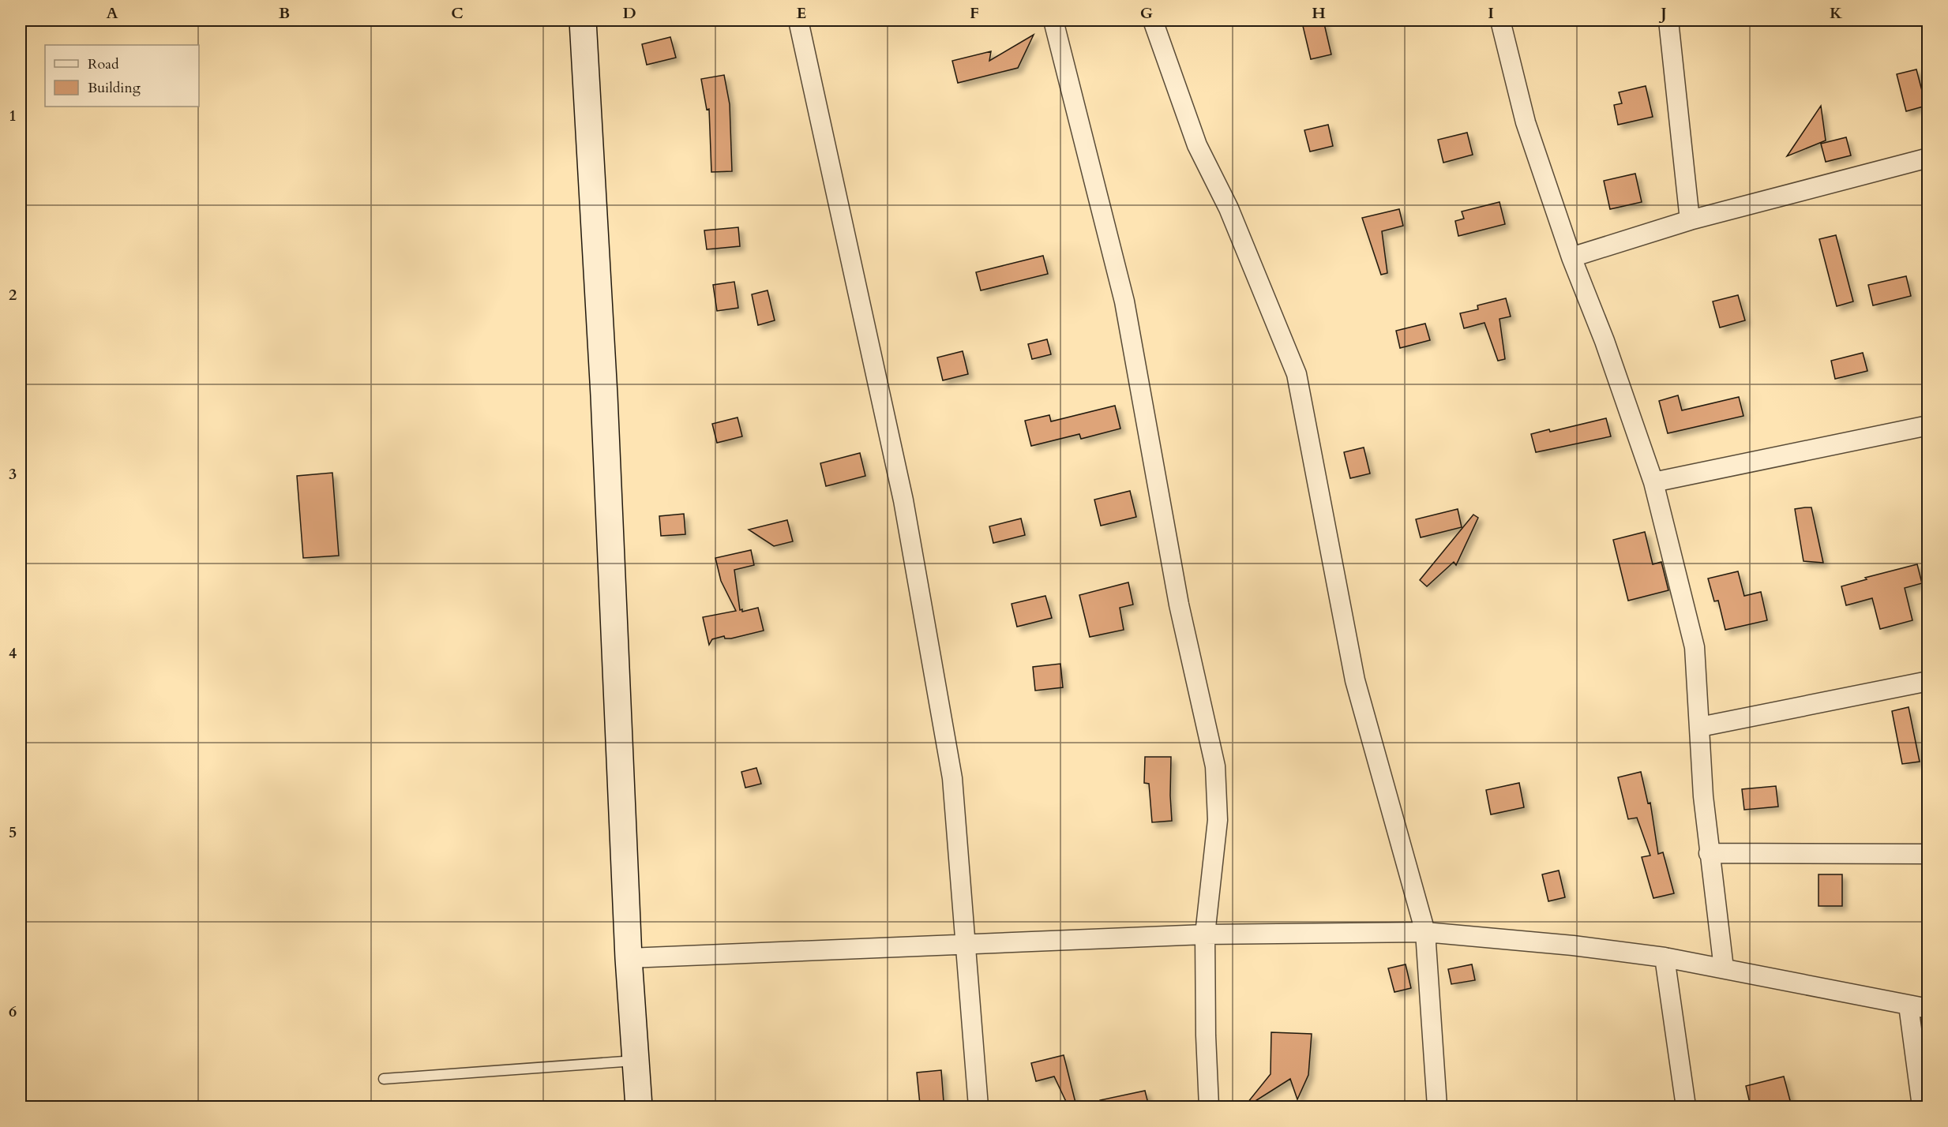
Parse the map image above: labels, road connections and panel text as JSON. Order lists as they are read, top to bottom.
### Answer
{
  "legend": ["Road", "Building"],
  "grid": {
    "columns": [
      "A",
      "B",
      "C",
      "D",
      "E",
      "F",
      "G",
      "H",
      "I",
      "J",
      "K"
    ],
    "rows": [
      "1",
      "2",
      "3",
      "4",
      "5",
      "6"
    ]
  }
}
